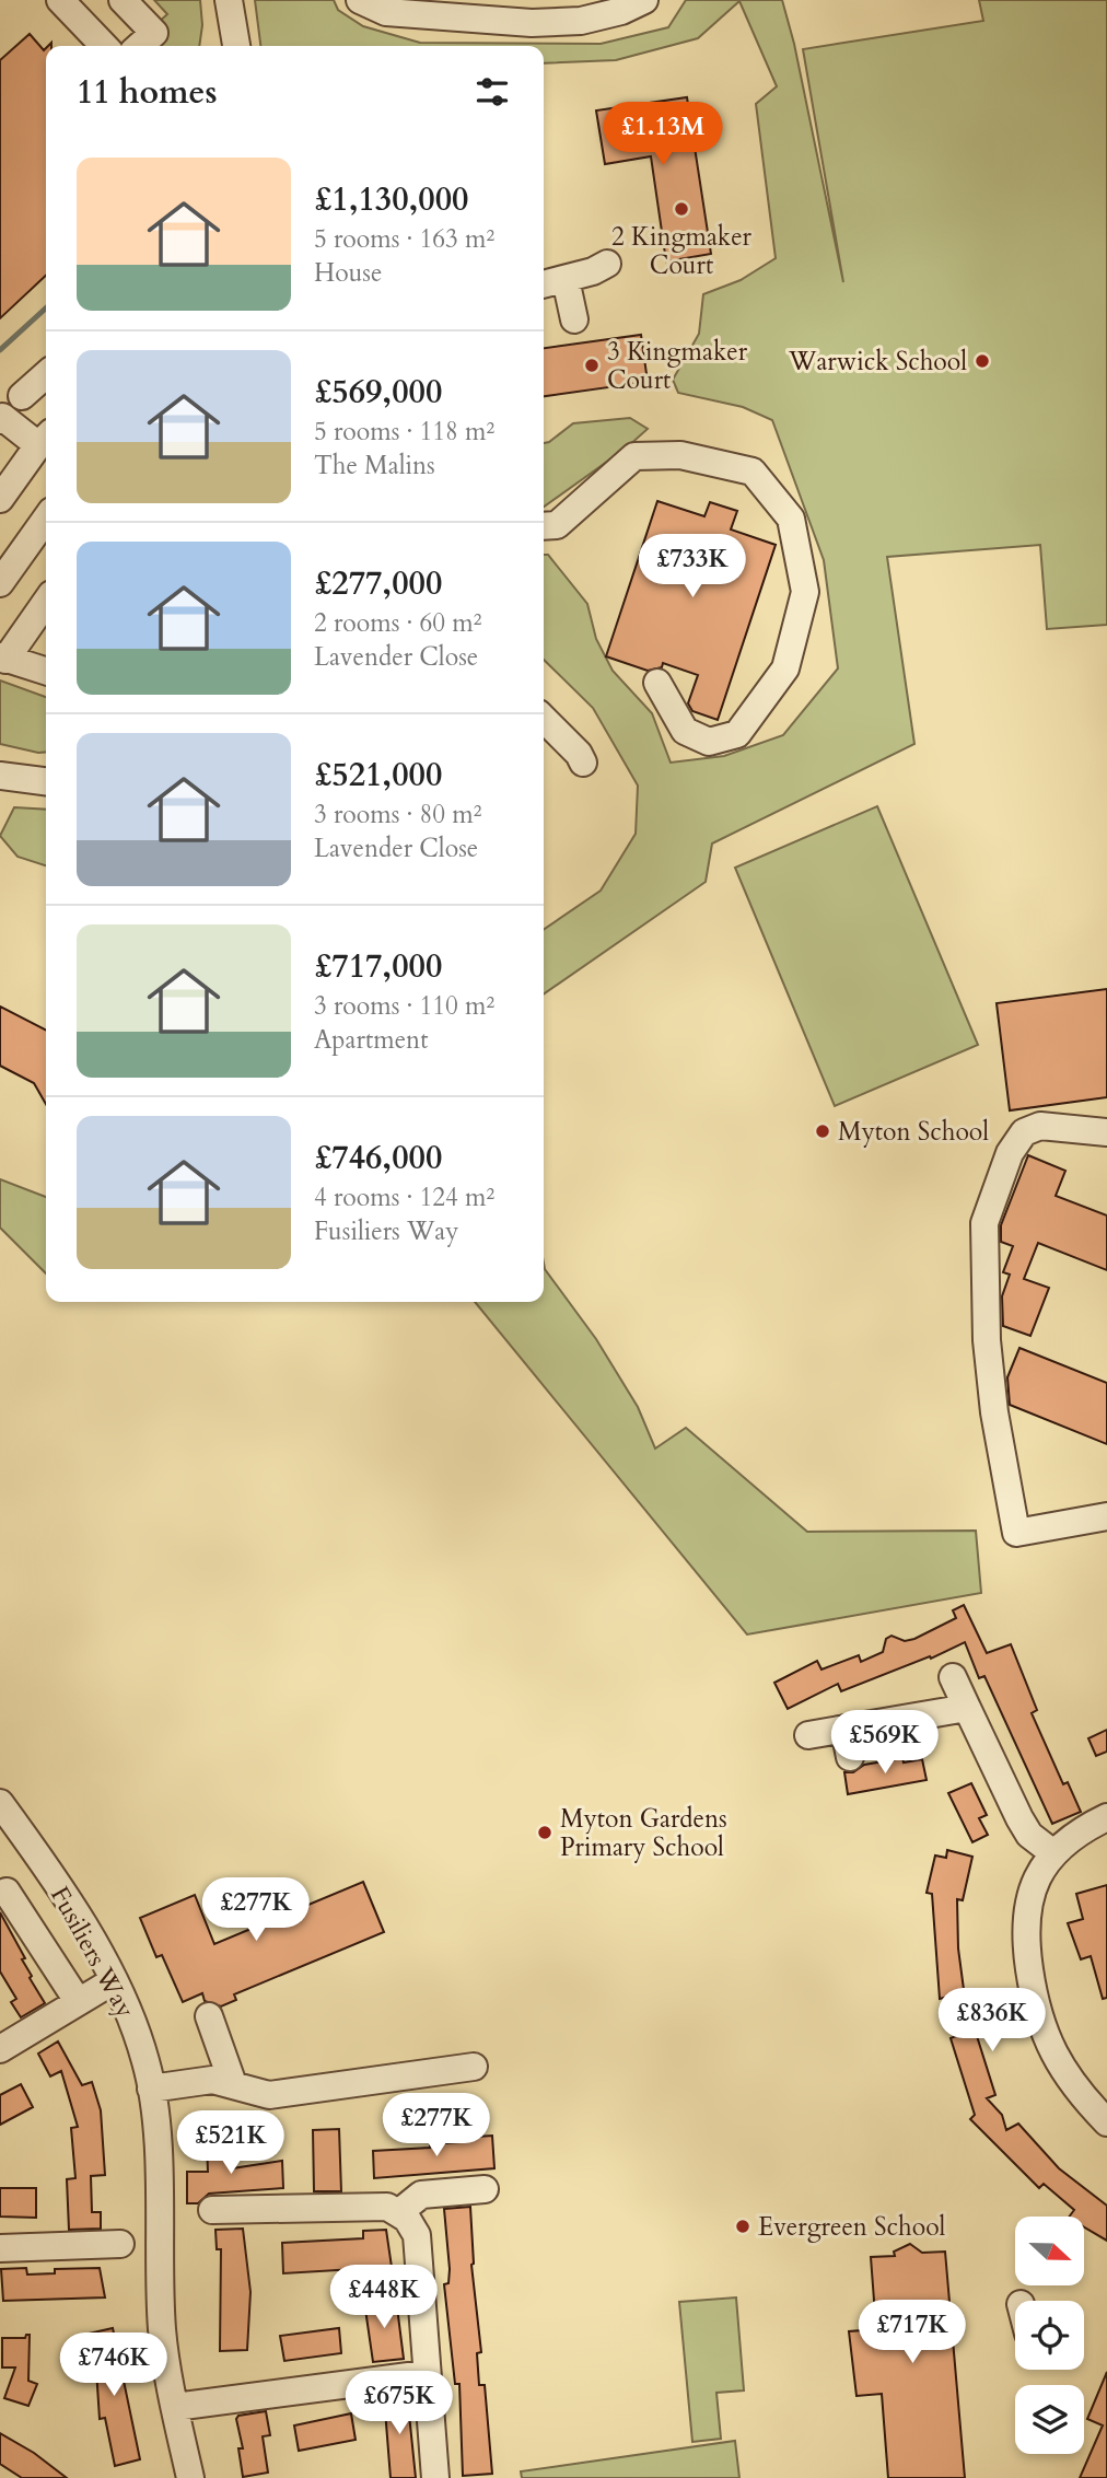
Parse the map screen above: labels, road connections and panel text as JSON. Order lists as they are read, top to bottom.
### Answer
{
  "streets": {
    "street": ["Fusiliers Way"]
  },
  "places": [
    "2 Kingmaker Court",
    "Warwick School",
    "3 Kingmaker Court",
    "Myton School",
    "Myton Gardens Primary School",
    "Evergreen School"
  ],
  "north": "right",
  "page": {
    "heading": "11 homes",
    "price": [
      "£1.13M",
      "£733K",
      "£569K",
      "£277K",
      "£836K",
      "£277K",
      "£521K",
      "£448K",
      "£717K",
      "£746K",
      "£675K"
    ],
    "list": [
      {
        "name": "£1,130,000",
        "note": "5 rooms · 163 m² · House"
      },
      {
        "name": "£569,000",
        "note": "5 rooms · 118 m² · The Malins"
      },
      {
        "name": "£277,000",
        "note": "2 rooms · 60 m² · Lavender Close"
      },
      {
        "name": "£521,000",
        "note": "3 rooms · 80 m² · Lavender Close"
      },
      {
        "name": "£717,000",
        "note": "3 rooms · 110 m² · Apartment"
      },
      {
        "name": "£746,000",
        "note": "4 rooms · 124 m² · Fusiliers Way"
      }
    ]
  }
}
